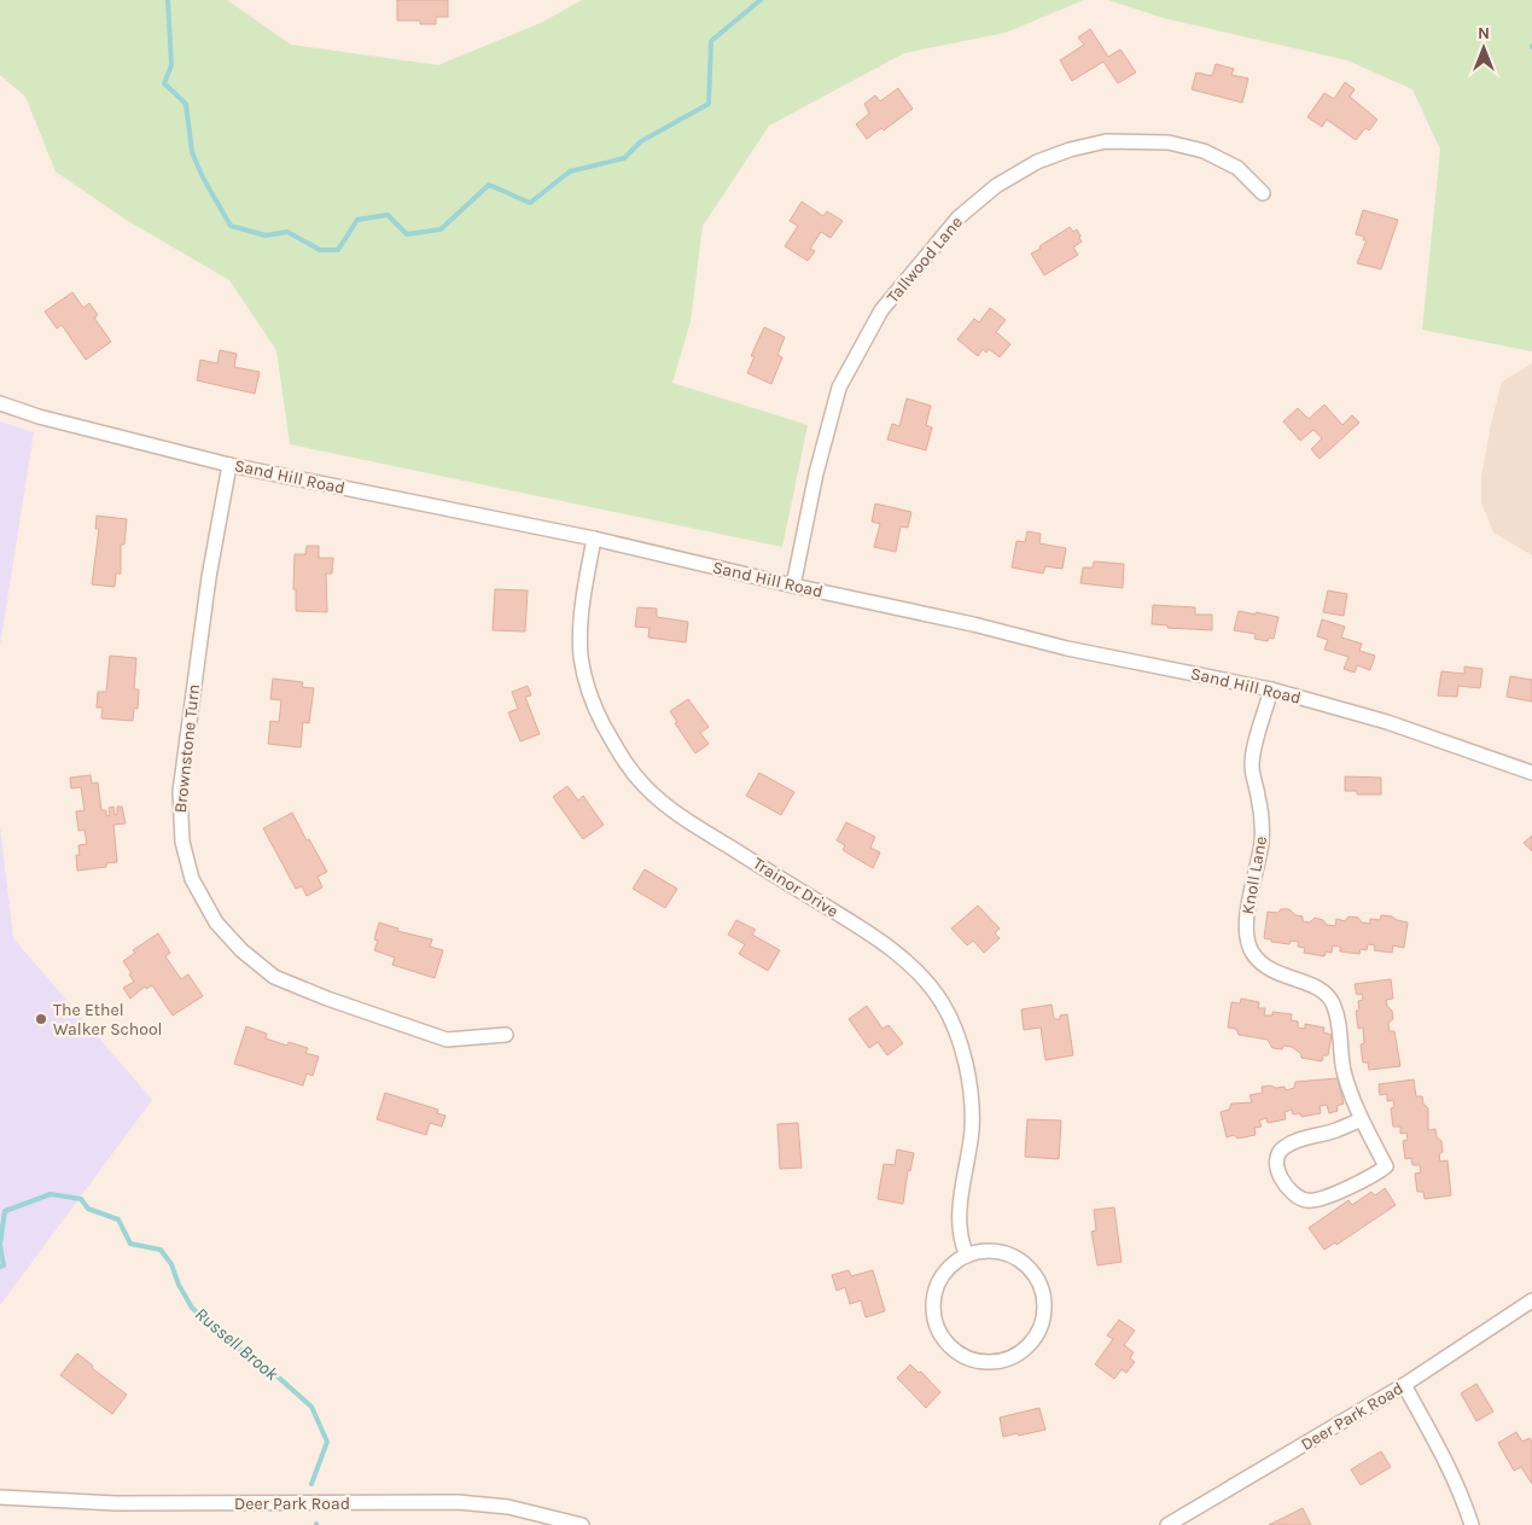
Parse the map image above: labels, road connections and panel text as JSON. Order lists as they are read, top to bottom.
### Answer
{
  "streets": {
    "street": [
      "Tallwood Lane",
      "Sand Hill Road",
      "Brownstone Turn",
      "Knoll Lane",
      "Trainor Drive",
      "Deer Park Road"
    ]
  },
  "crossings": [
    ["Tallwood Lane", "Sand Hill Road"],
    ["Sand Hill Road", "Brownstone Turn"],
    ["Sand Hill Road", "Knoll Lane"],
    ["Sand Hill Road", "Trainor Drive"]
  ],
  "water": ["Russell Brook"],
  "places": ["The Ethel Walker School"],
  "north": "top"
}
